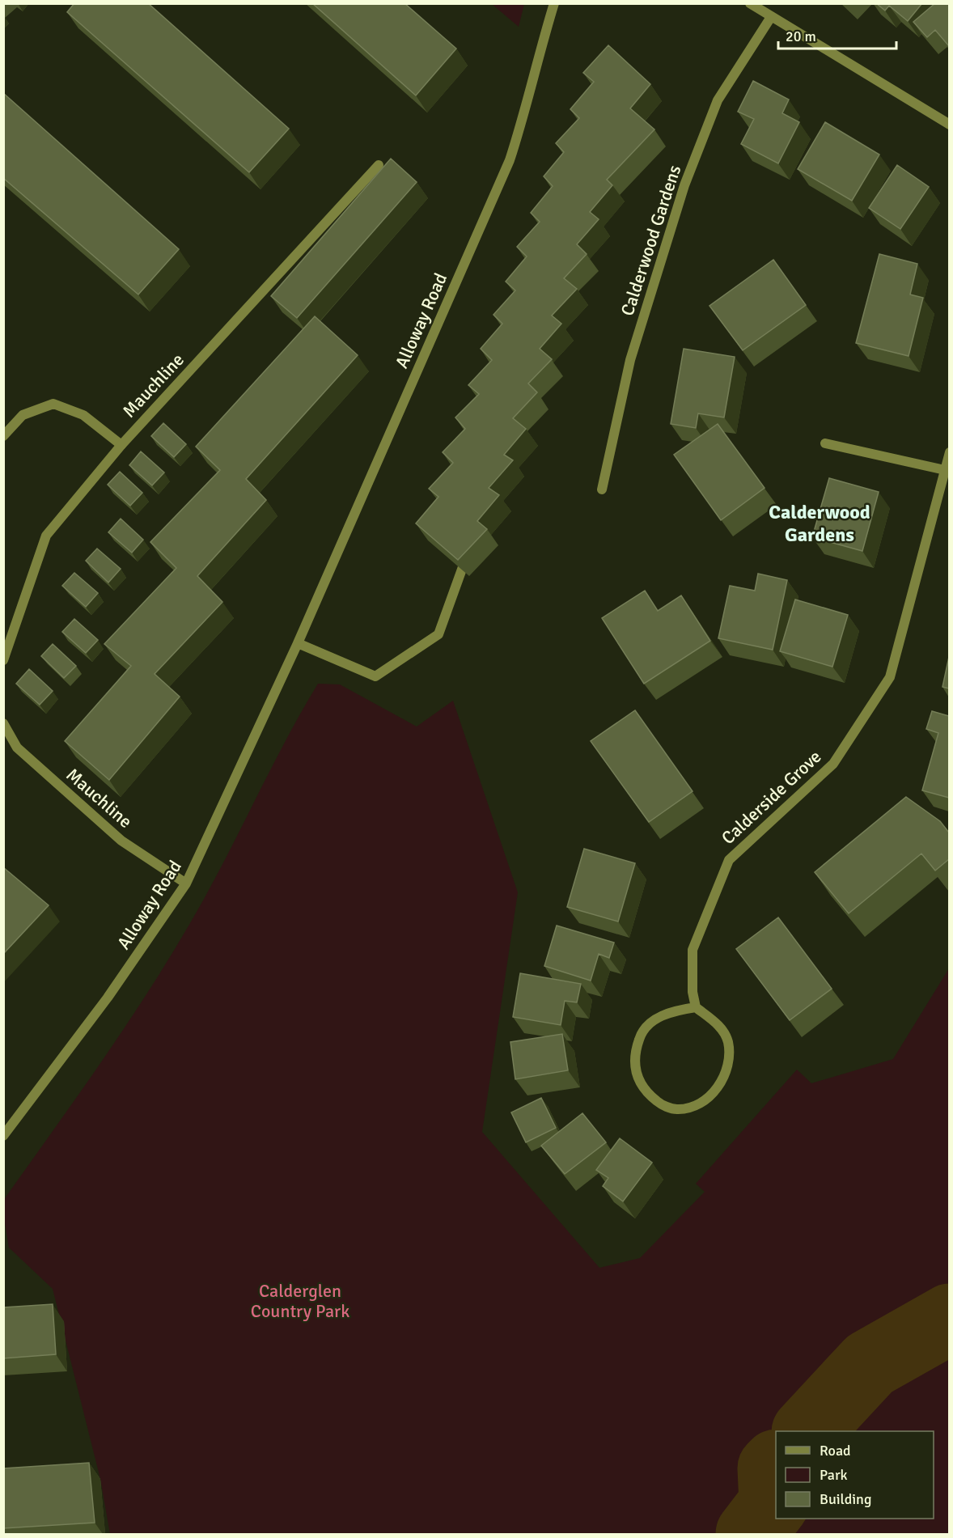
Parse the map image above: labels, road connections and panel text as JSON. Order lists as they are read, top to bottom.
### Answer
{
  "streets": {
    "street": [
      "Calderwood Gardens",
      "Alloway Road",
      "Mauchline",
      "Calderside Grove"
    ]
  },
  "crossings": [
    ["Alloway Road", "Mauchline"]
  ],
  "districts": ["Calderwood Gardens"],
  "parks": ["Calderglen Country Park"],
  "legend": ["Road", "Park", "Building"],
  "scale_bar": "20 m"
}
